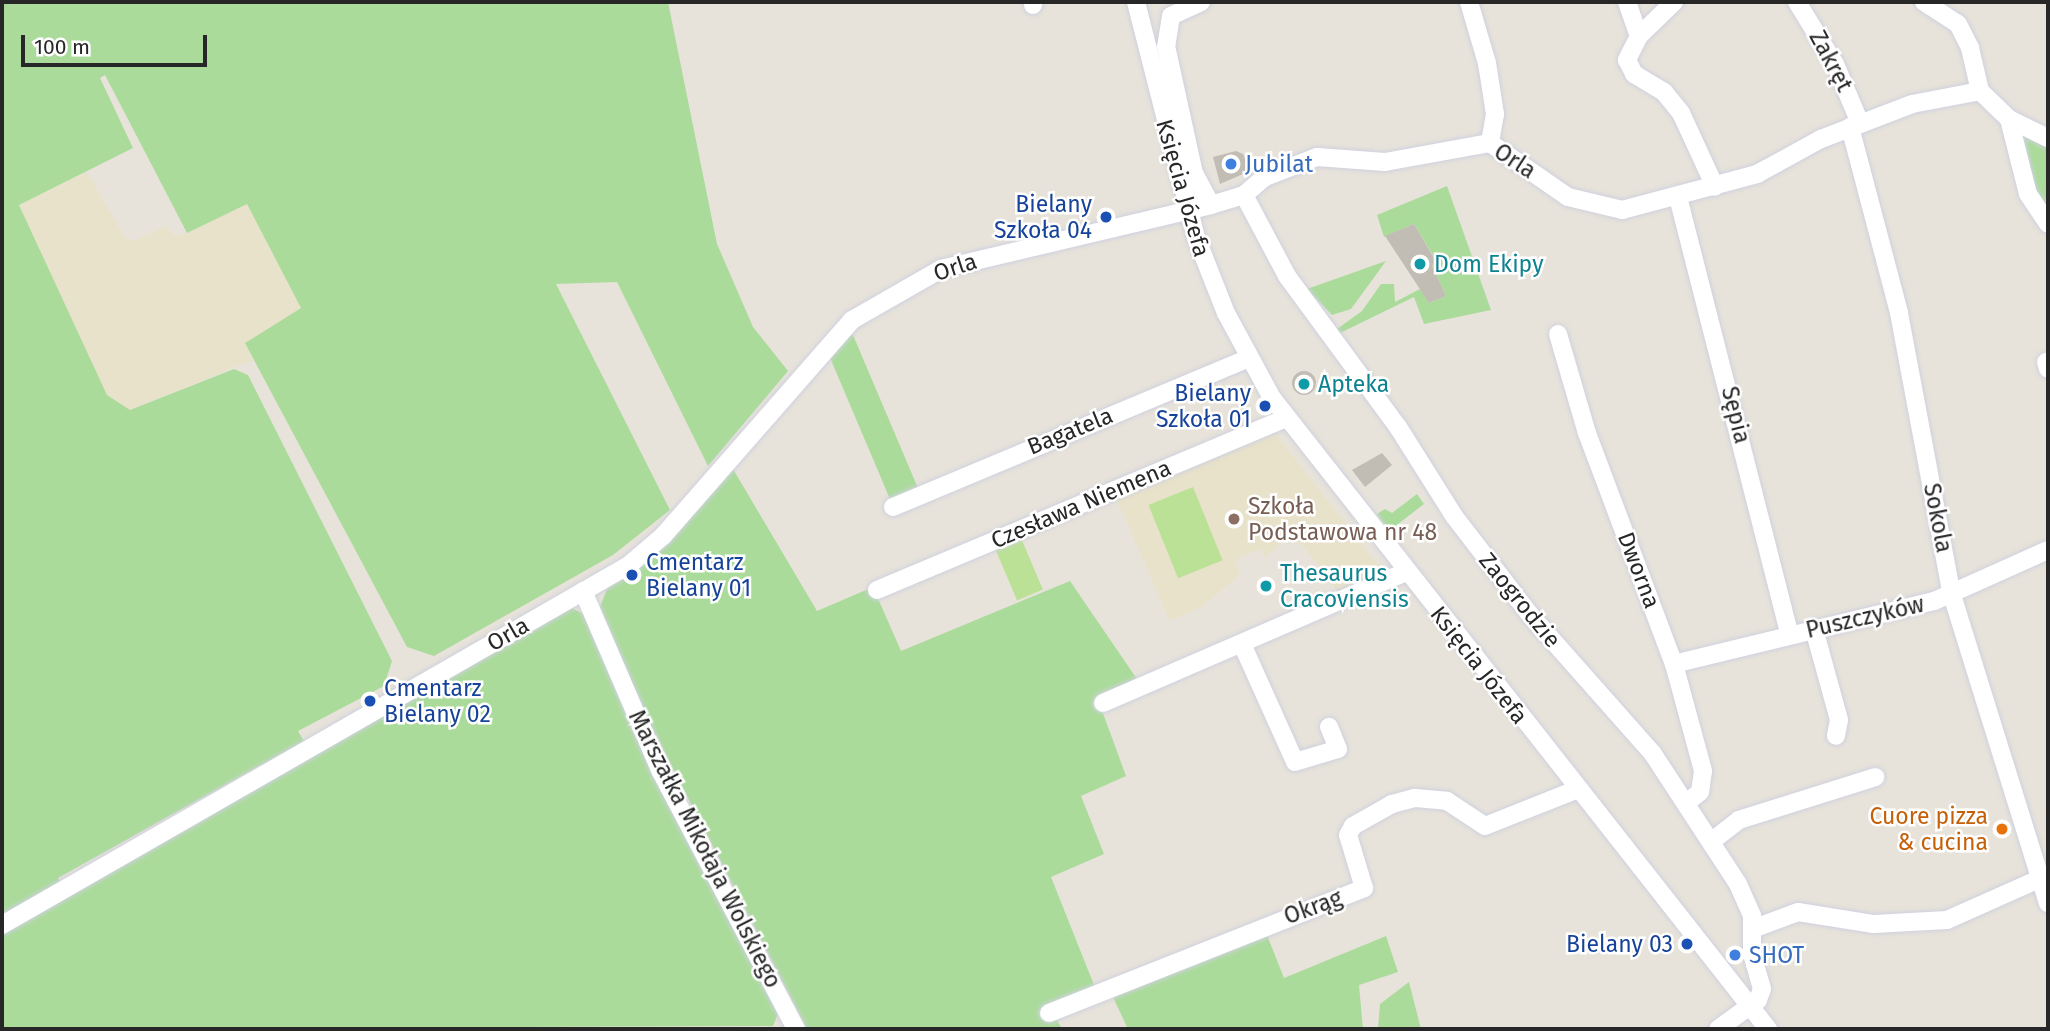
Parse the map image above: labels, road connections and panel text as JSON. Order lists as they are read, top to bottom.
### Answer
{
  "streets": {
    "street": [
      "Zakręt",
      "Orla",
      "Księcia Józefa",
      "Sępia",
      "Bagatela",
      "Czesława Niemena",
      "Sokola",
      "Dworna",
      "Zaogrodzie",
      "Puszczyków",
      "Marszałka Mikołaja Wolskiego",
      "Okrąg"
    ]
  },
  "crossings": [
    ["Zakręt", "Orla"],
    ["Zakręt", "Sokola"],
    ["Orla", "Księcia Józefa"],
    ["Orla", "Sępia"],
    ["Orla", "Sokola"],
    ["Orla", "Zaogrodzie"],
    ["Orla", "Marszałka Mikołaja Wolskiego"],
    ["Księcia Józefa", "Bagatela"],
    ["Księcia Józefa", "Czesława Niemena"],
    ["Księcia Józefa", "Zaogrodzie"],
    ["Księcia Józefa", "Okrąg"],
    ["Sępia", "Puszczyków"],
    ["Sokola", "Puszczyków"],
    ["Dworna", "Zaogrodzie"],
    ["Dworna", "Puszczyków"]
  ],
  "places": [
    "Jubilat",
    "Bielany Szkoła 04",
    "Dom Ekipy",
    "Apteka",
    "Bielany Szkoła 01",
    "Szkoła Podstawowa nr 48",
    "Cmentarz Bielany 01",
    "Thesaurus Cracoviensis",
    "Cmentarz Bielany 02",
    "Cuore pizza & cucina",
    "Bielany 03",
    "SHOT"
  ],
  "scale_bar": "100 m"
}
